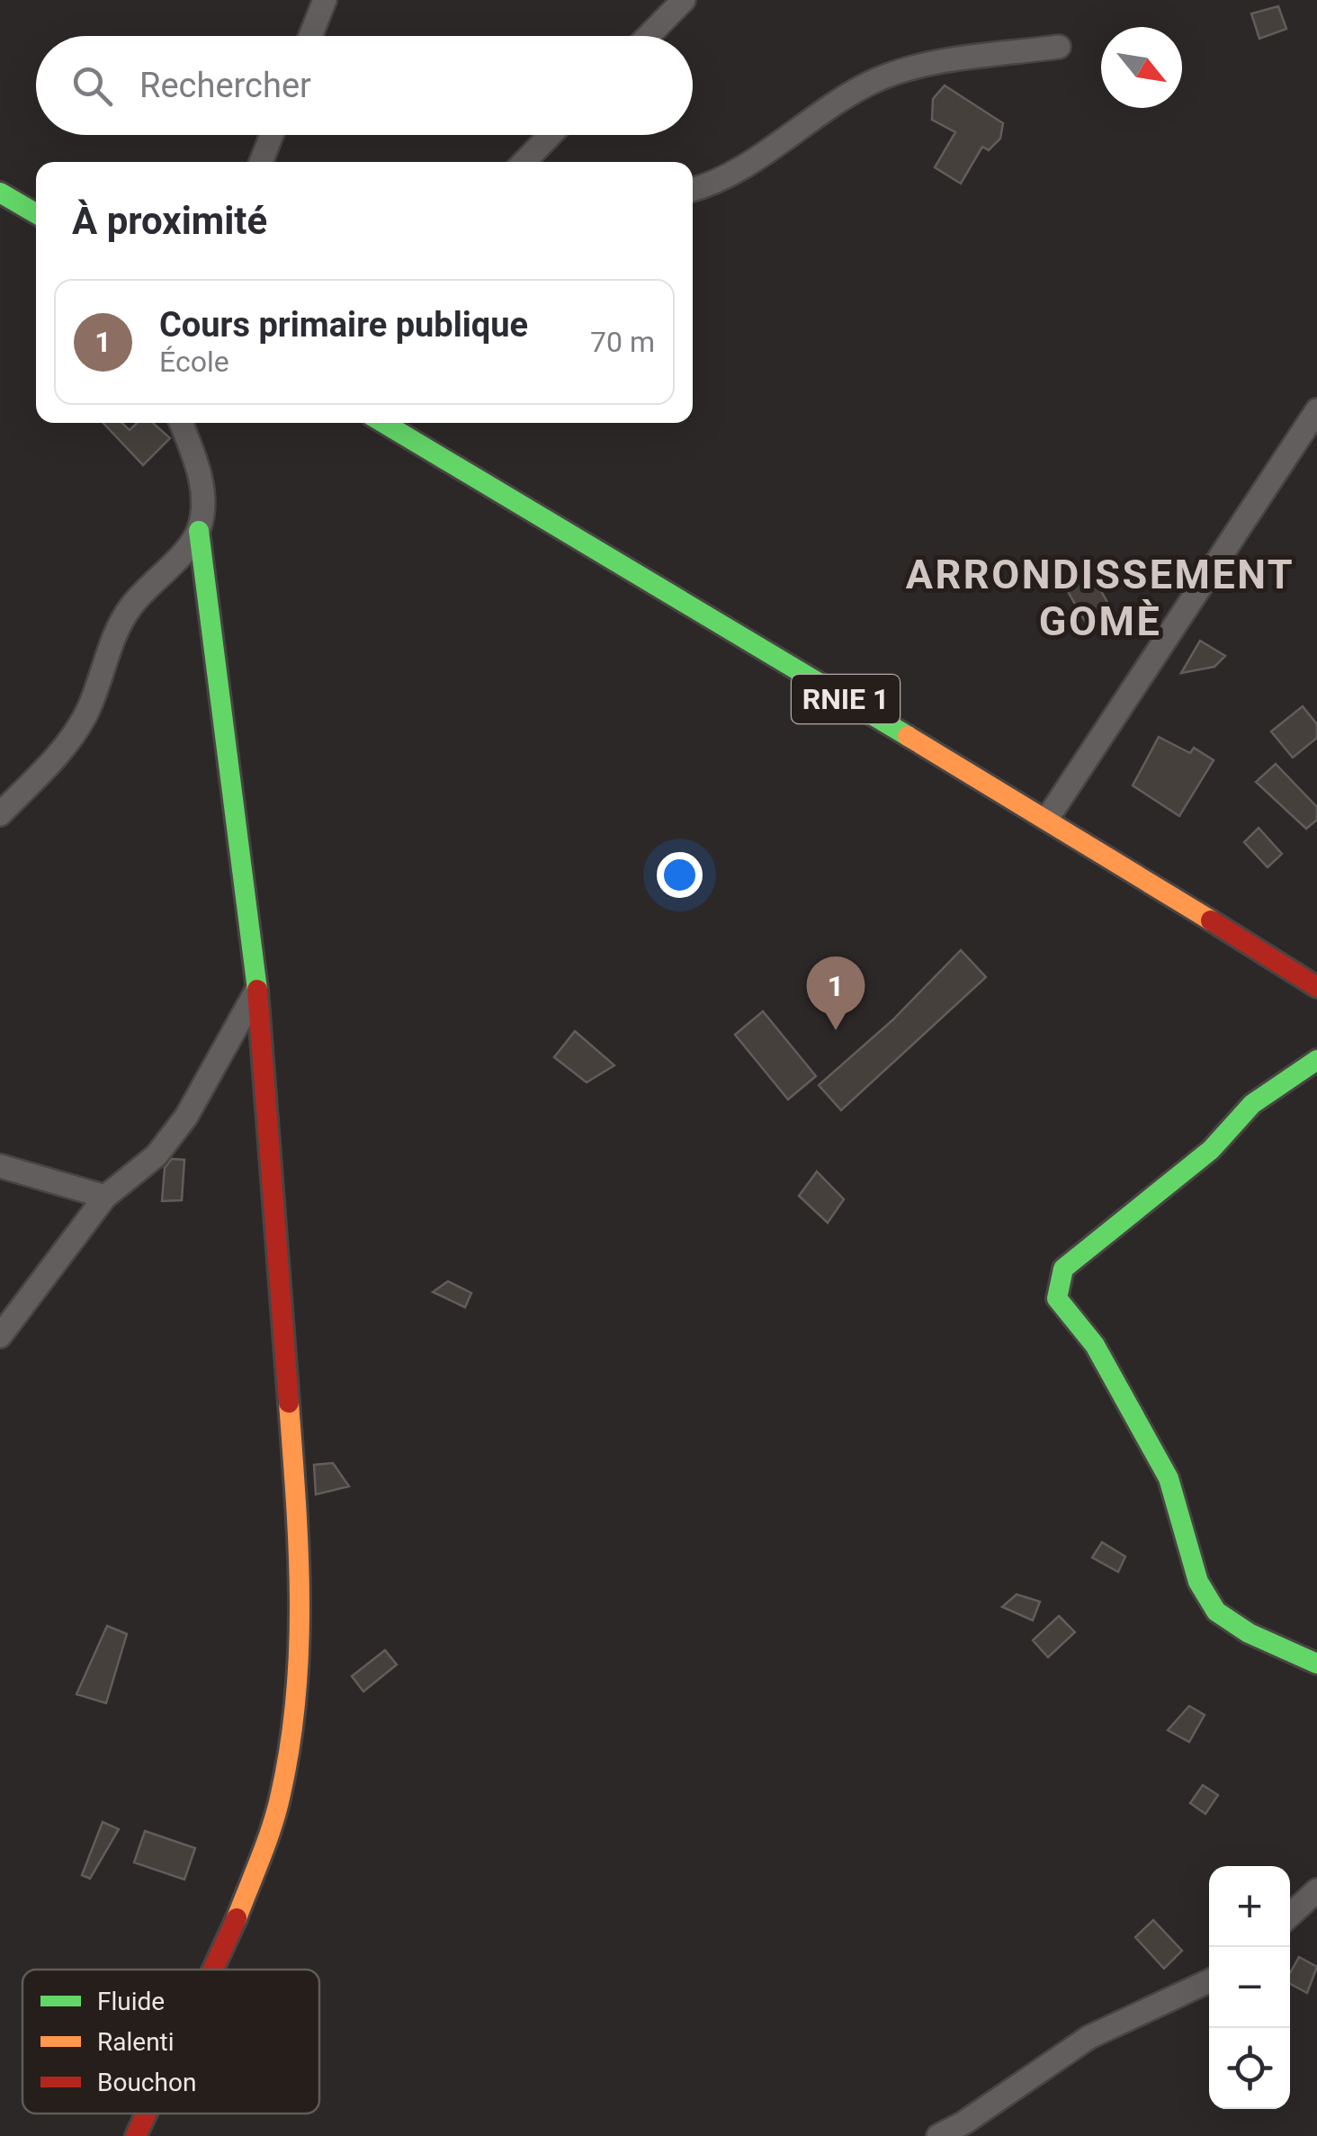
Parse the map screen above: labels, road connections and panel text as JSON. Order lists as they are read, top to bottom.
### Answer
{
  "streets": {
    "main road": ["RNIE 1"]
  },
  "districts": ["ARRONDISSEMENT GOMÈ"],
  "legend": ["Fluide", "Ralenti", "Bouchon"],
  "north": "bottom right",
  "page": {
    "search": "Rechercher",
    "heading": "À proximité",
    "list": [
      {
        "mark": "1",
        "name": "Cours primaire publique",
        "note": "École",
        "value": "70 m"
      }
    ],
    "pins": "1",
    "map_buttons": ["+", "−"]
  }
}
